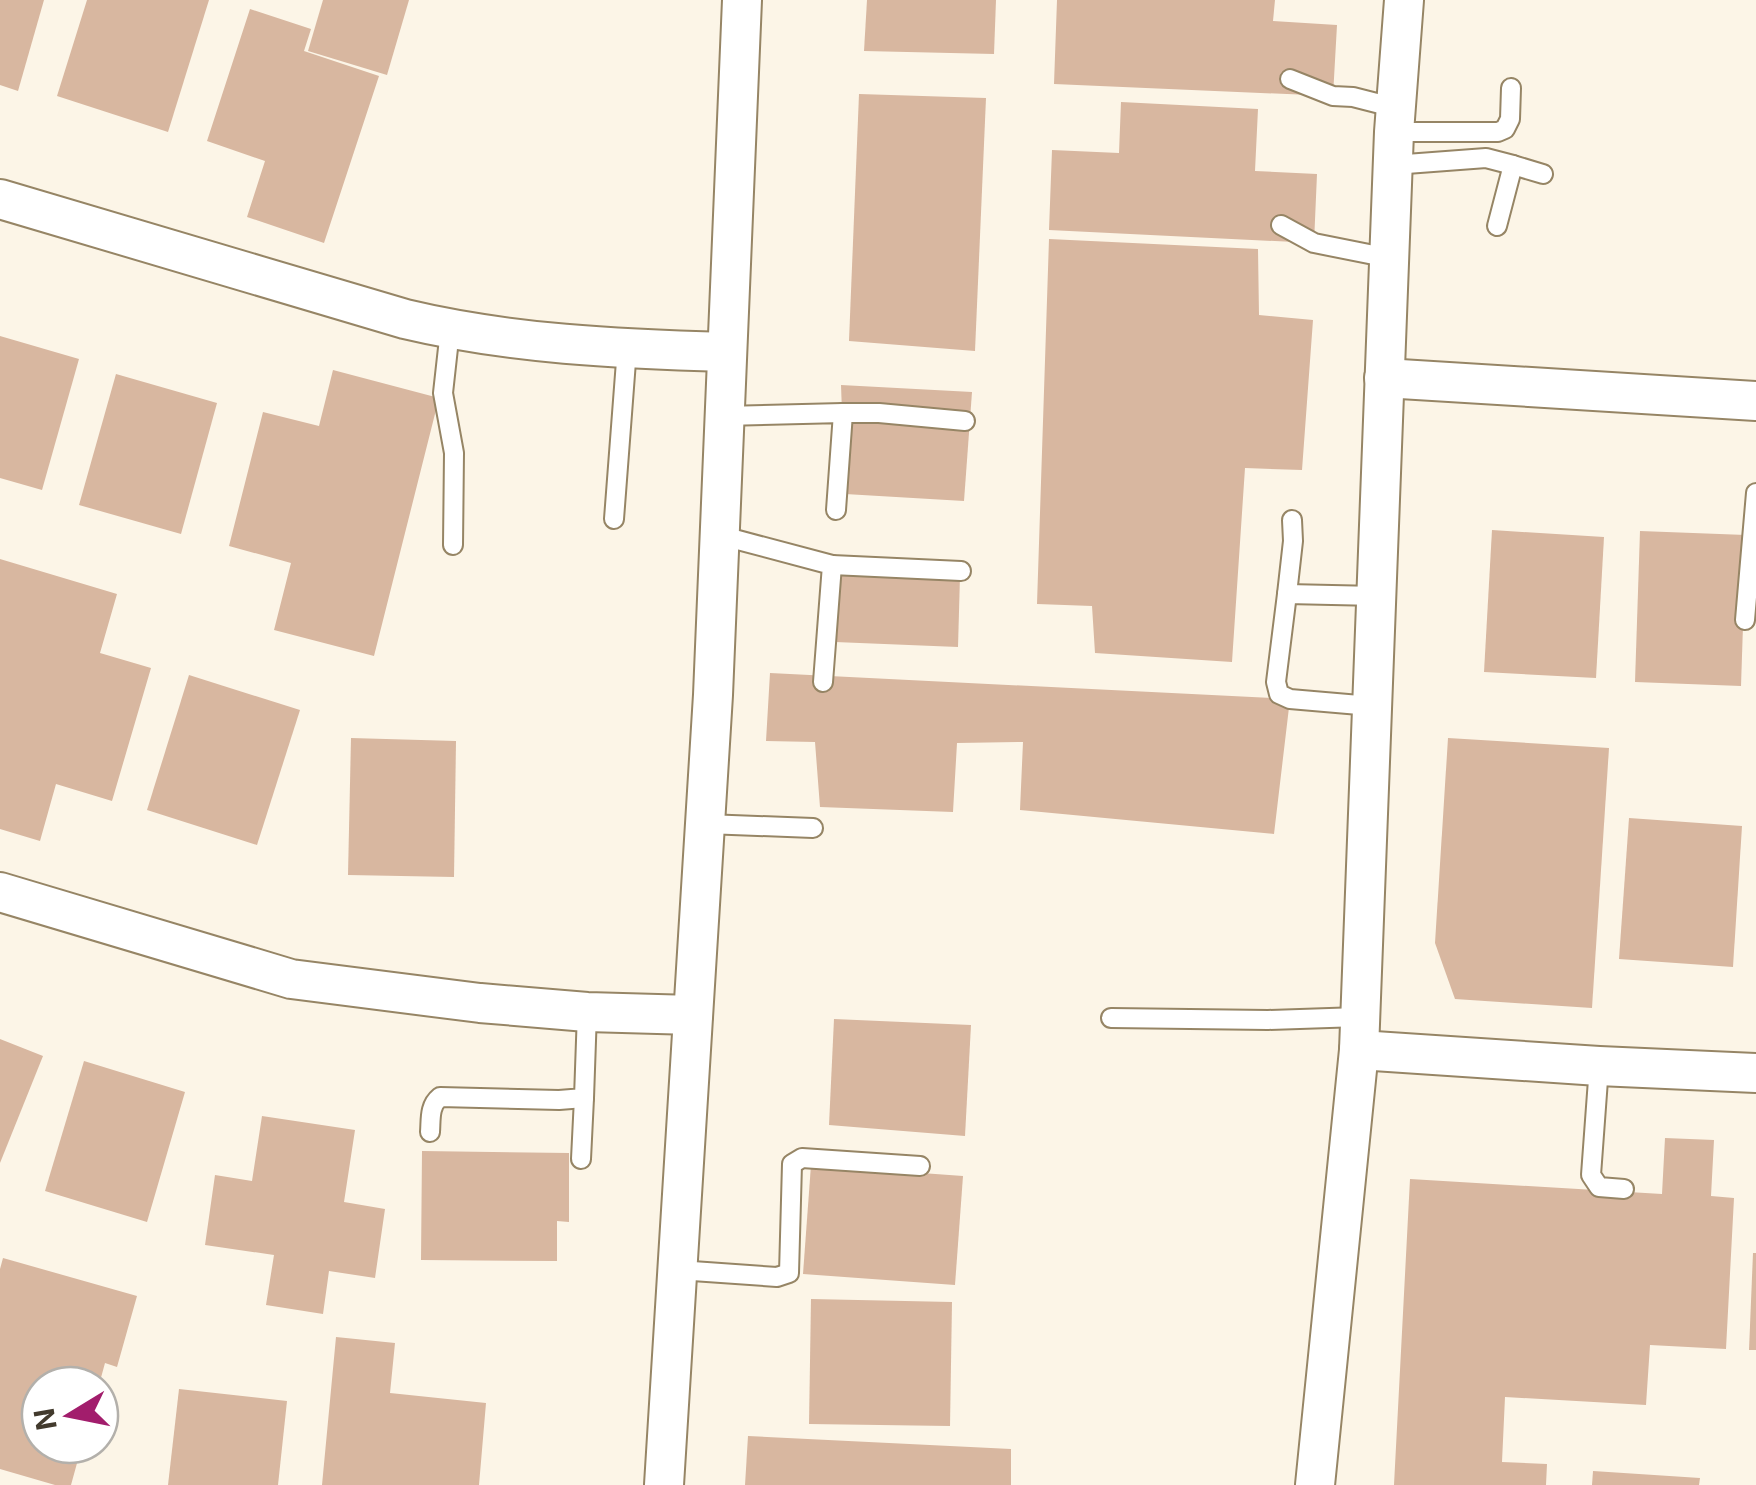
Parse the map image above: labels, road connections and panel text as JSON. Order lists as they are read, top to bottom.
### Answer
{
  "north": "left"
}
